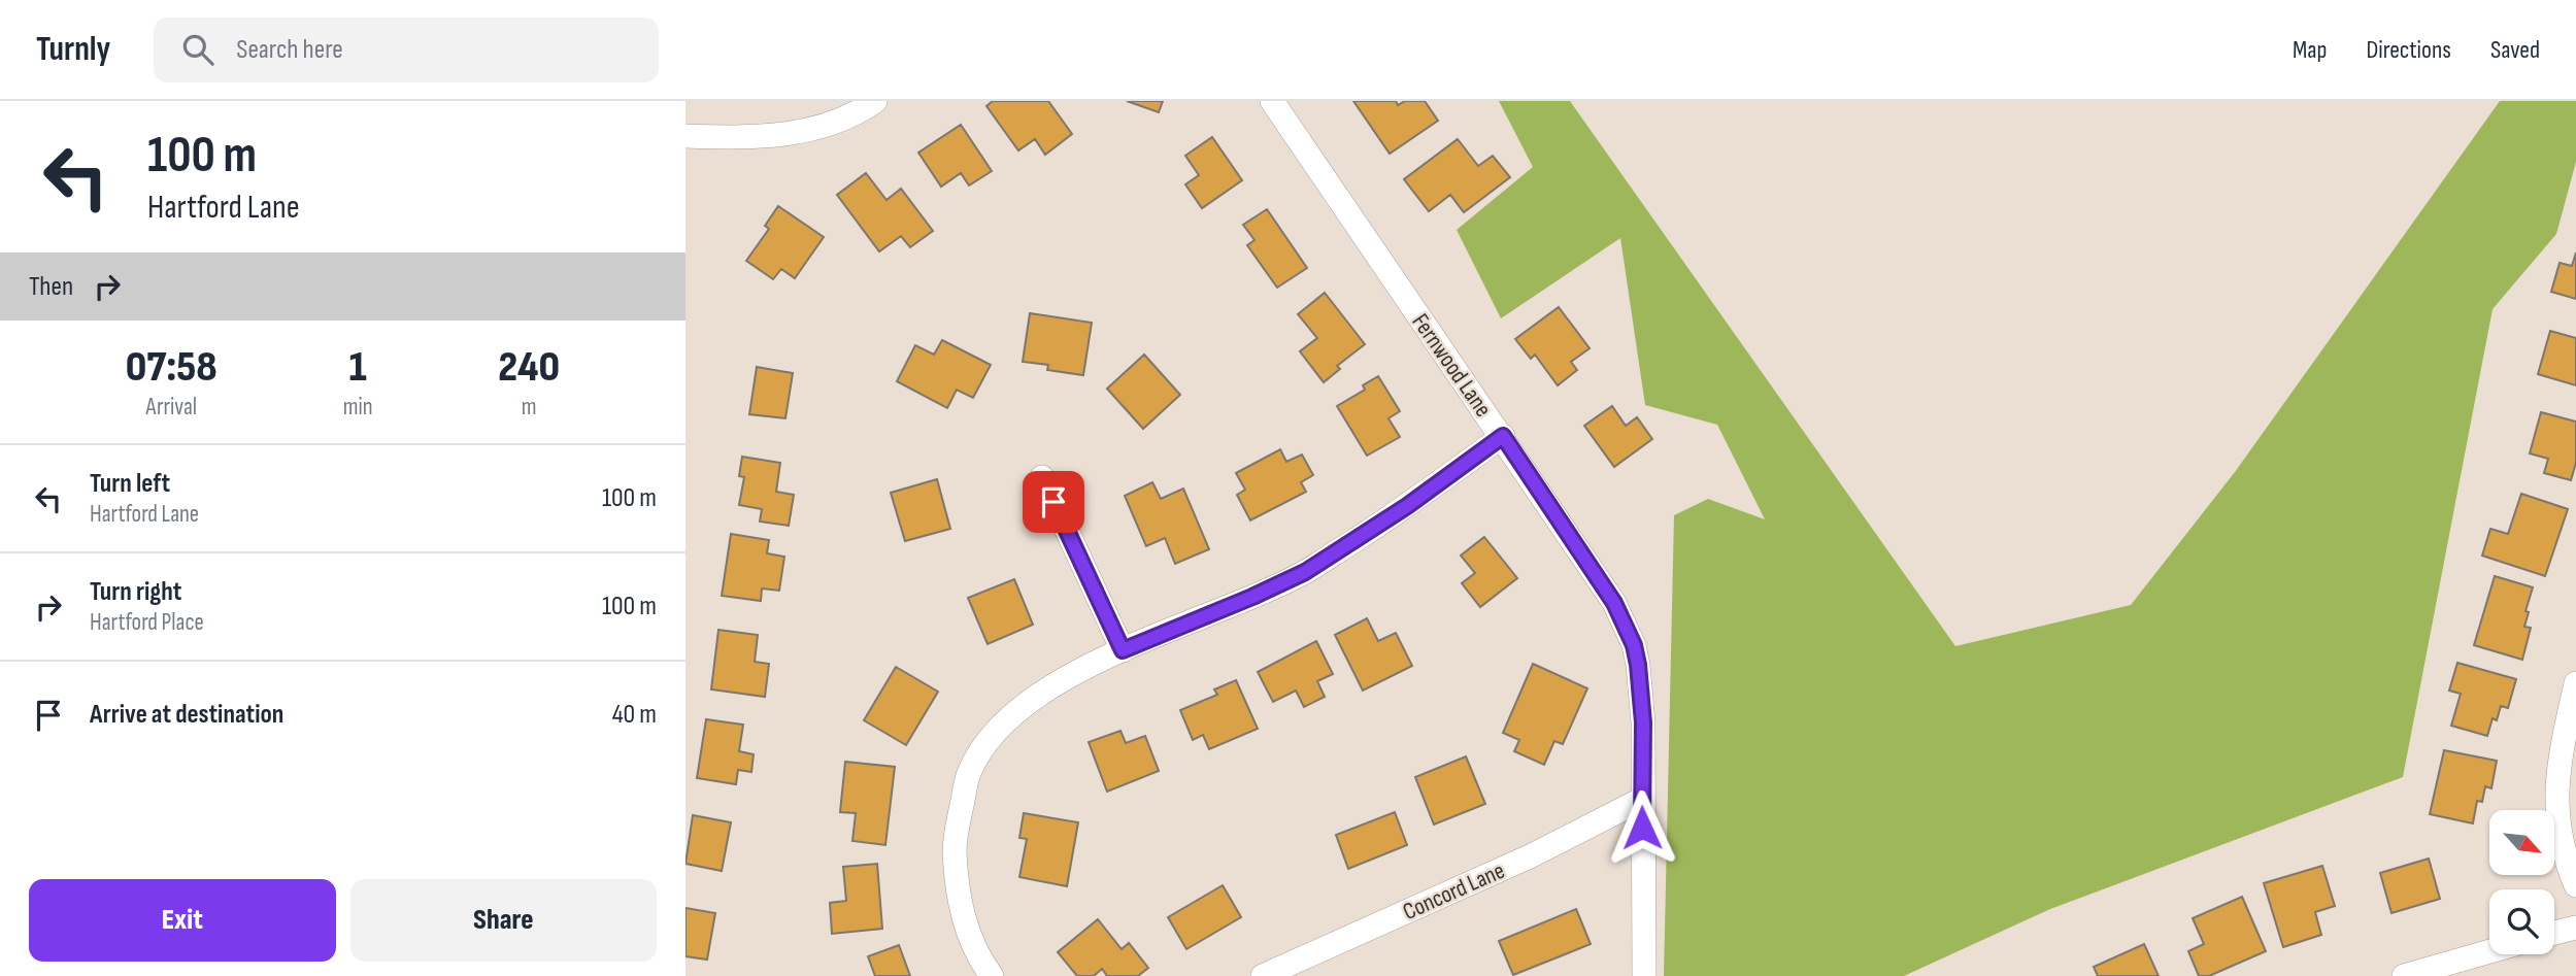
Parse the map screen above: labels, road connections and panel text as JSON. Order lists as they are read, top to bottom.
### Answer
{
  "streets": {
    "street": ["Fernwood Lane", "Concord Lane"]
  },
  "crossings": [
    ["Fernwood Lane", "Concord Lane"]
  ],
  "north": "bottom right",
  "page": {
    "header": "Turnly",
    "search": "Search here",
    "nav": ["Map", "Directions", "Saved"],
    "turn": ["100 m", "Hartford Lane"],
    "then": "Then",
    "eta": [
      "07:58",
      "Arrival",
      "1",
      "min",
      "240",
      "m"
    ],
    "list": [
      {
        "name": "Turn left",
        "note": "Hartford Lane",
        "value": "100 m"
      },
      {
        "name": "Turn right",
        "note": "Hartford Place",
        "value": "100 m"
      },
      {
        "name": "Arrive at destination",
        "value": "40 m"
      }
    ],
    "buttons": ["Exit", "Share"]
  }
}
